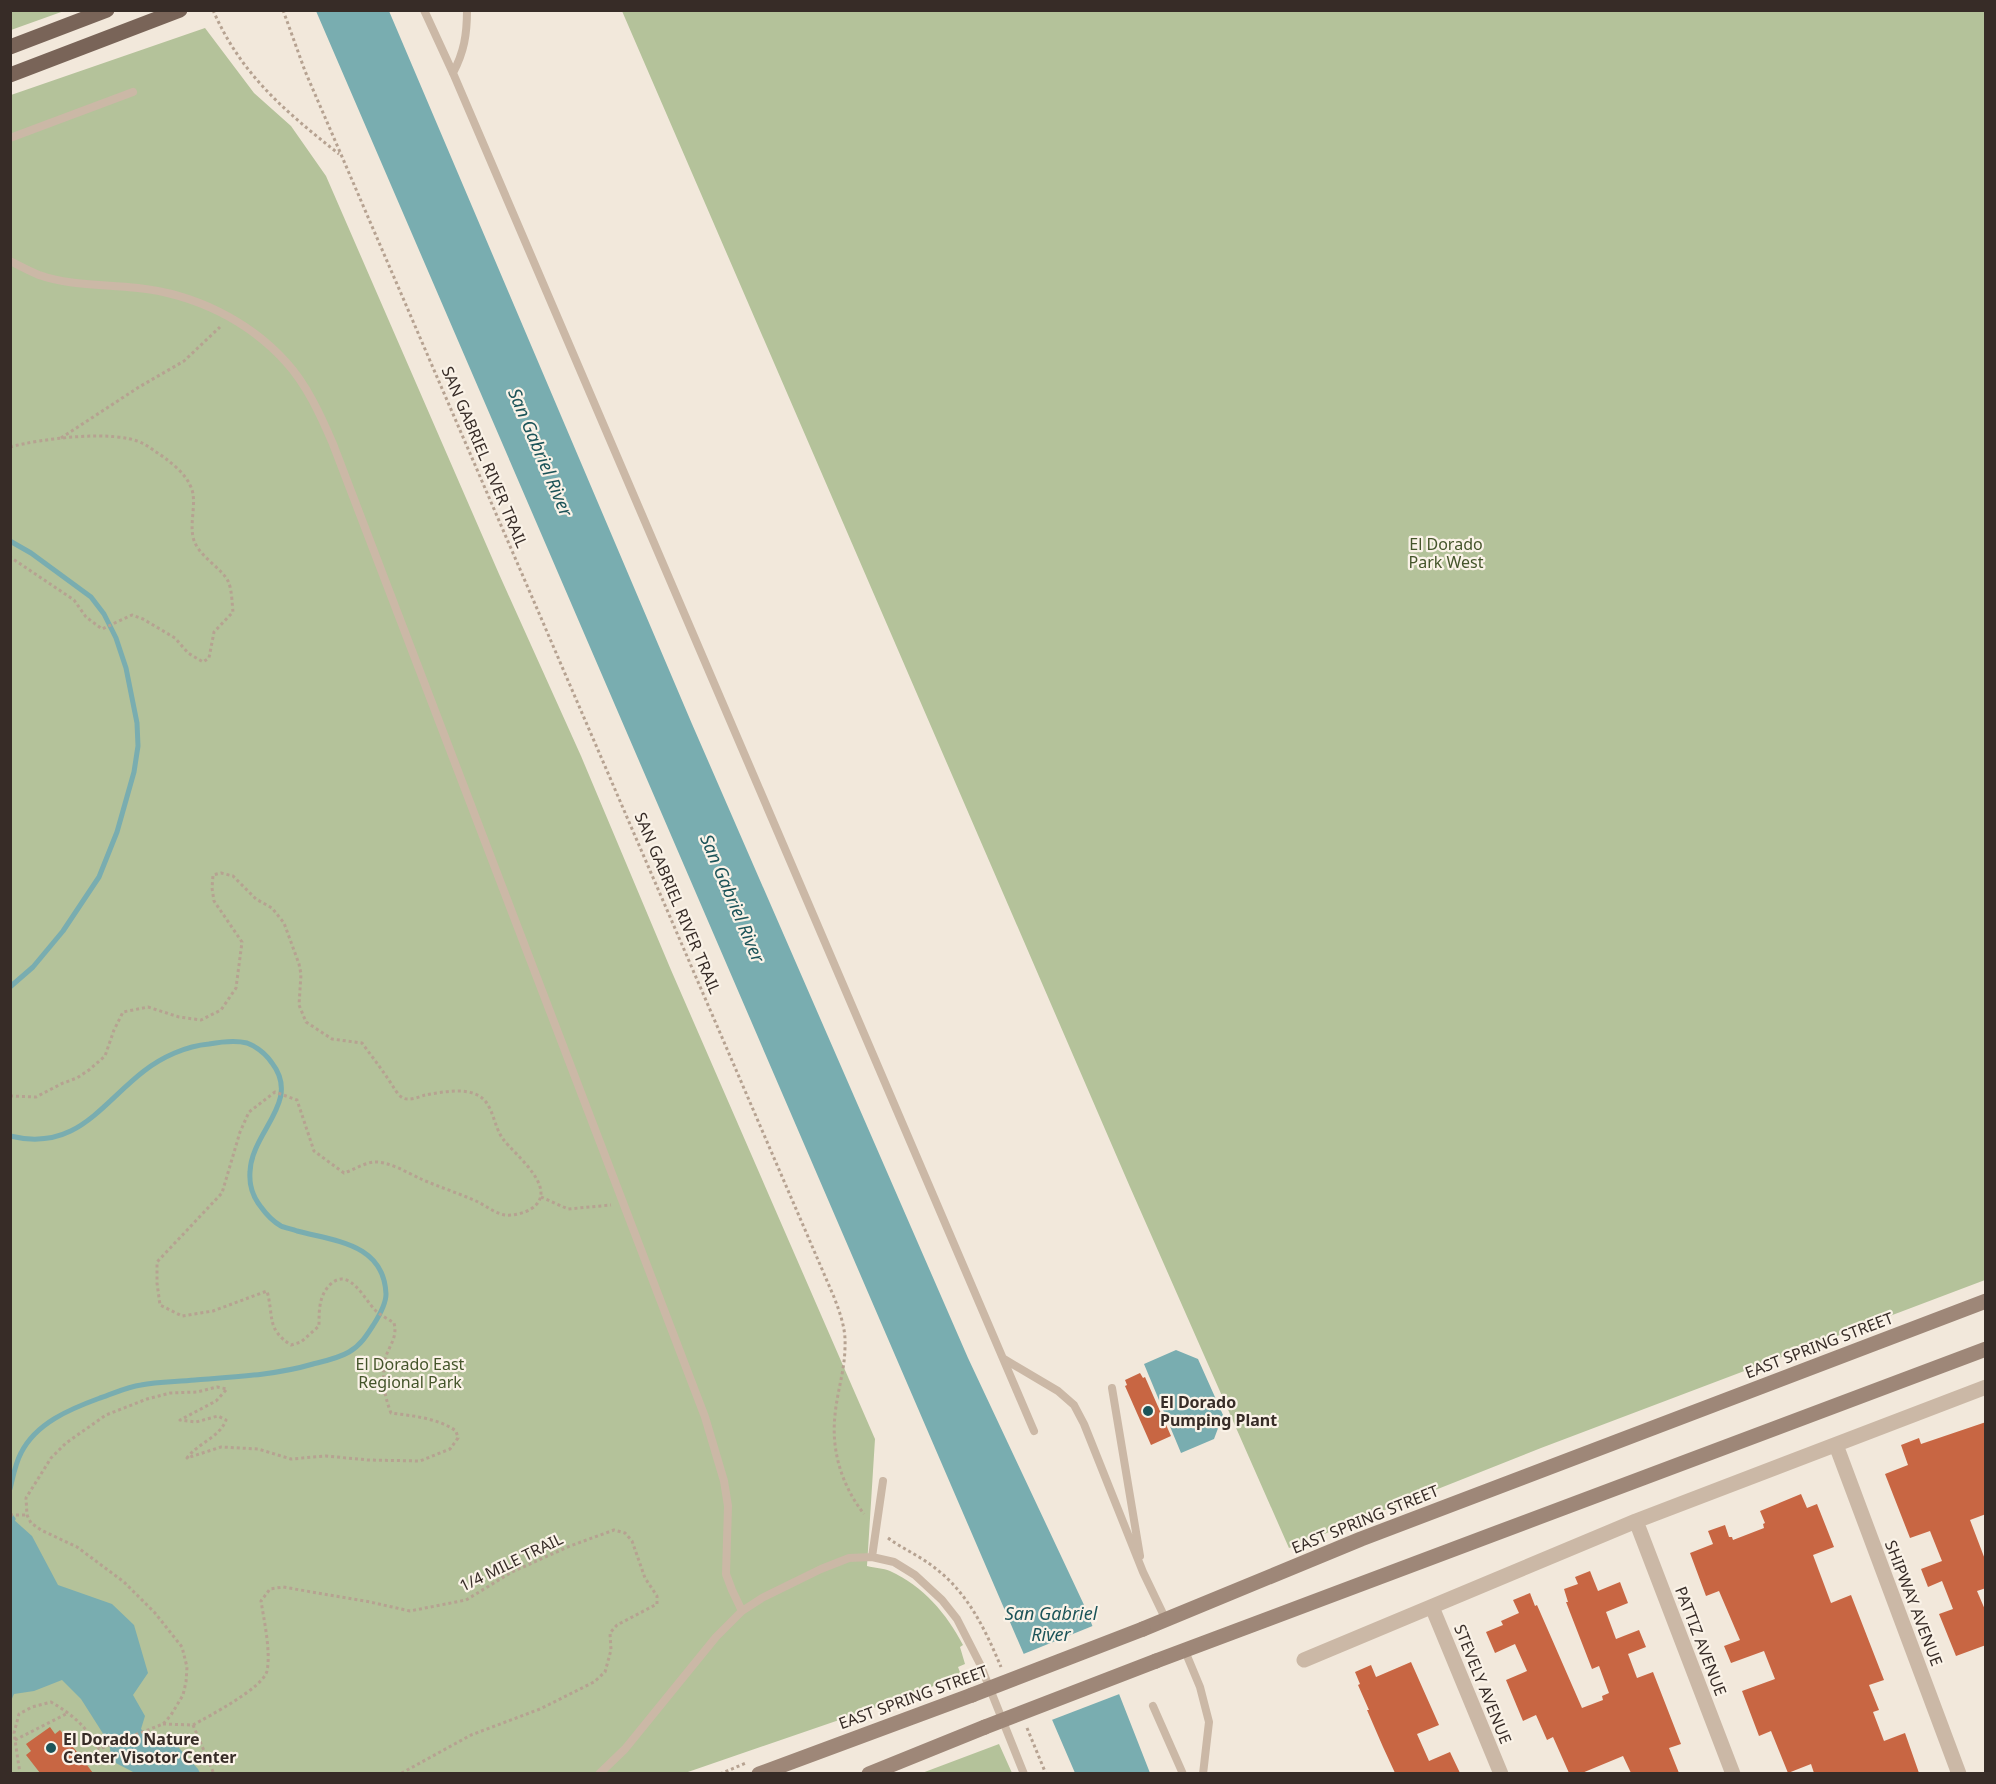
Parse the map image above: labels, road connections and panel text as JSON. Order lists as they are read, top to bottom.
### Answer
{
  "streets": {
    "main road": ["EAST SPRING STREET"],
    "street": ["SHIPWAY AVENUE", "PATTIZ AVENUE", "STEVELY AVENUE"],
    "path": ["SAN GABRIEL RIVER TRAIL", "1/4 MILE TRAIL"]
  },
  "water": ["San Gabriel River"],
  "parks": ["El Dorado Park West", "El Dorado East Regional Park"],
  "places": ["El Dorado Pumping Plant", "El Dorado Nature Center Visotor Center"]
}
